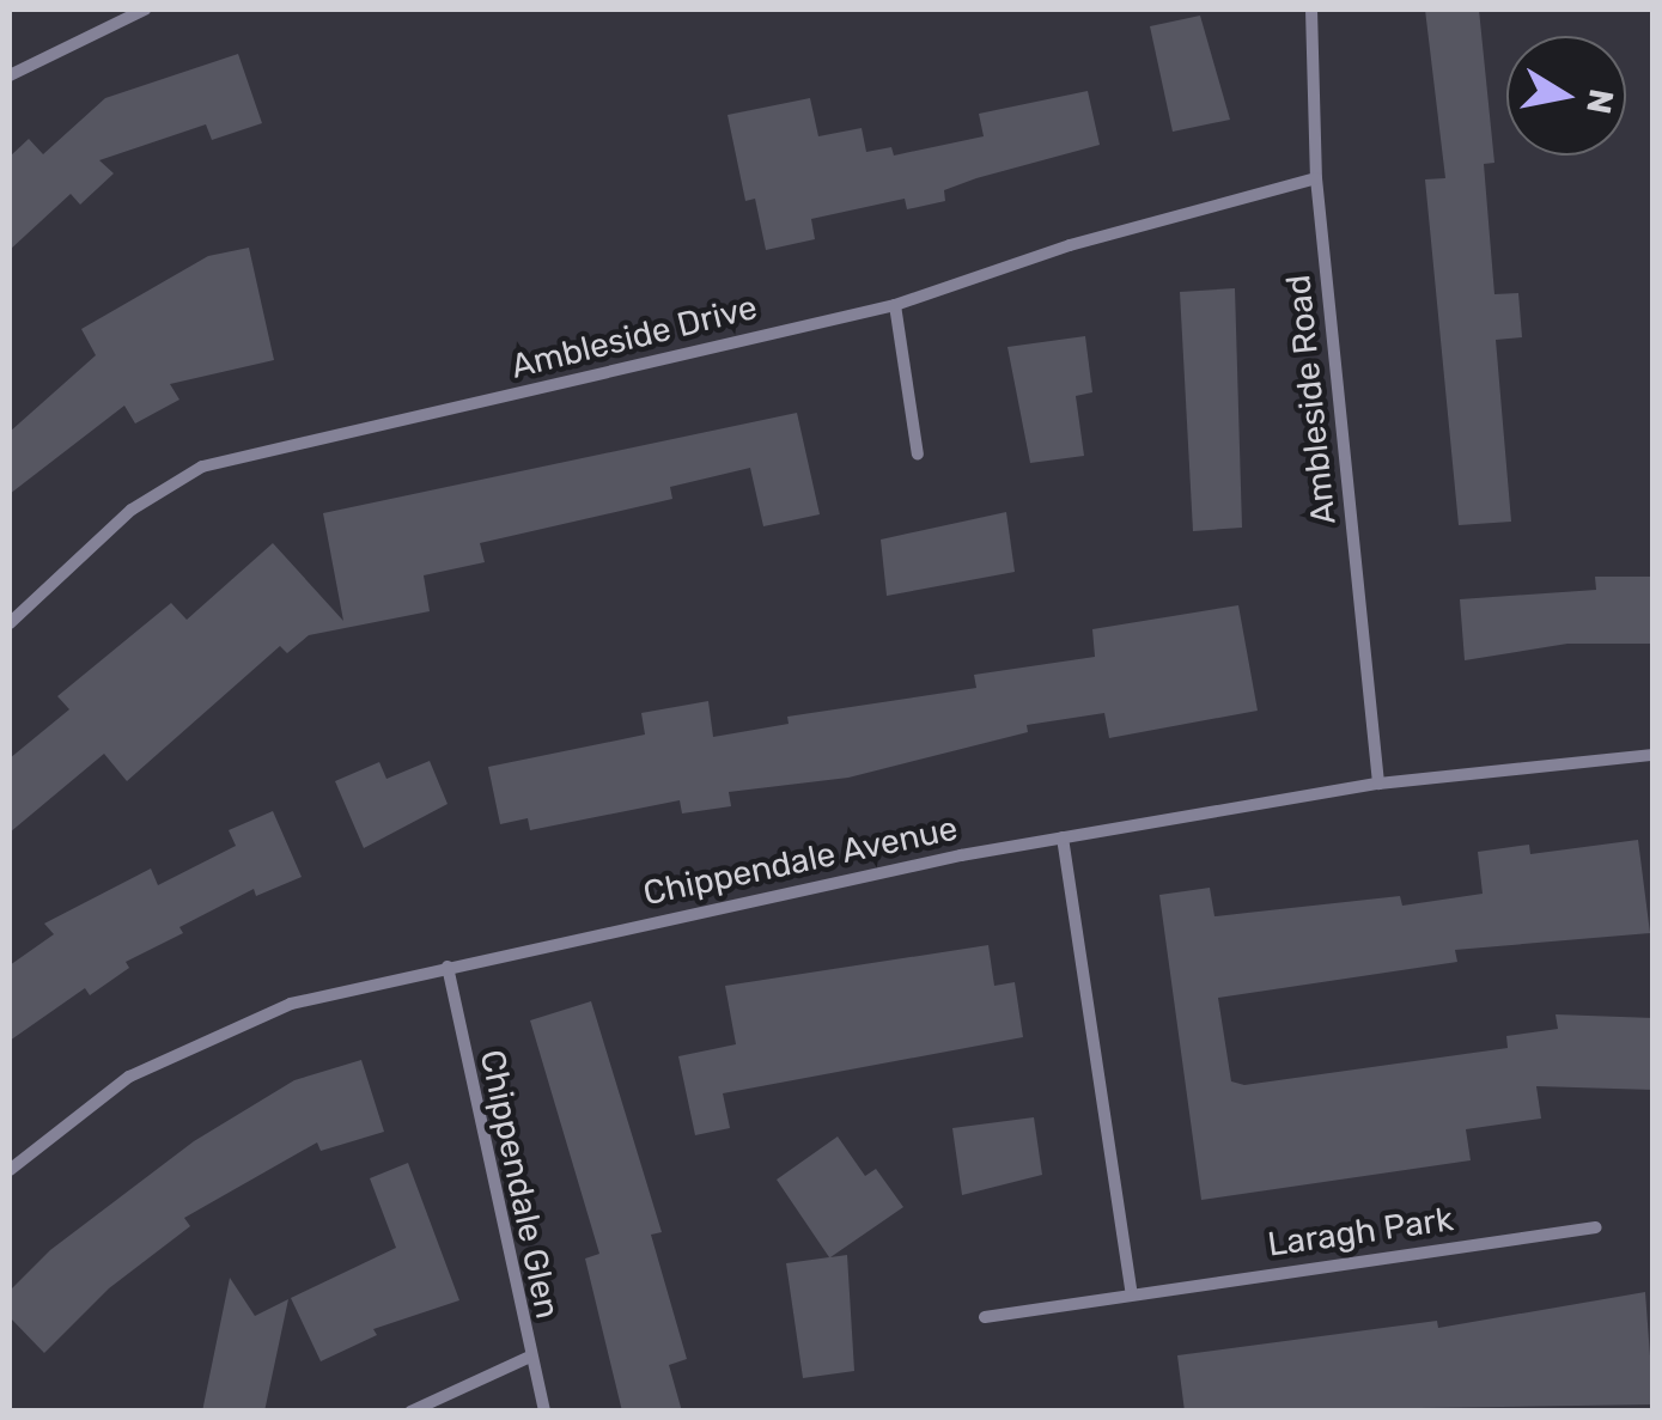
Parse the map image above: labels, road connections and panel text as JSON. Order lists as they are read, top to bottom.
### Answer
{
  "streets": {
    "street": [
      "Ambleside Drive",
      "Ambleside Road",
      "Chippendale Avenue",
      "Chippendale Glen",
      "Laragh Park"
    ]
  },
  "crossings": [
    ["Ambleside Drive", "Ambleside Road"],
    ["Ambleside Road", "Chippendale Avenue"],
    ["Chippendale Avenue", "Chippendale Glen"]
  ],
  "north": "right"
}
